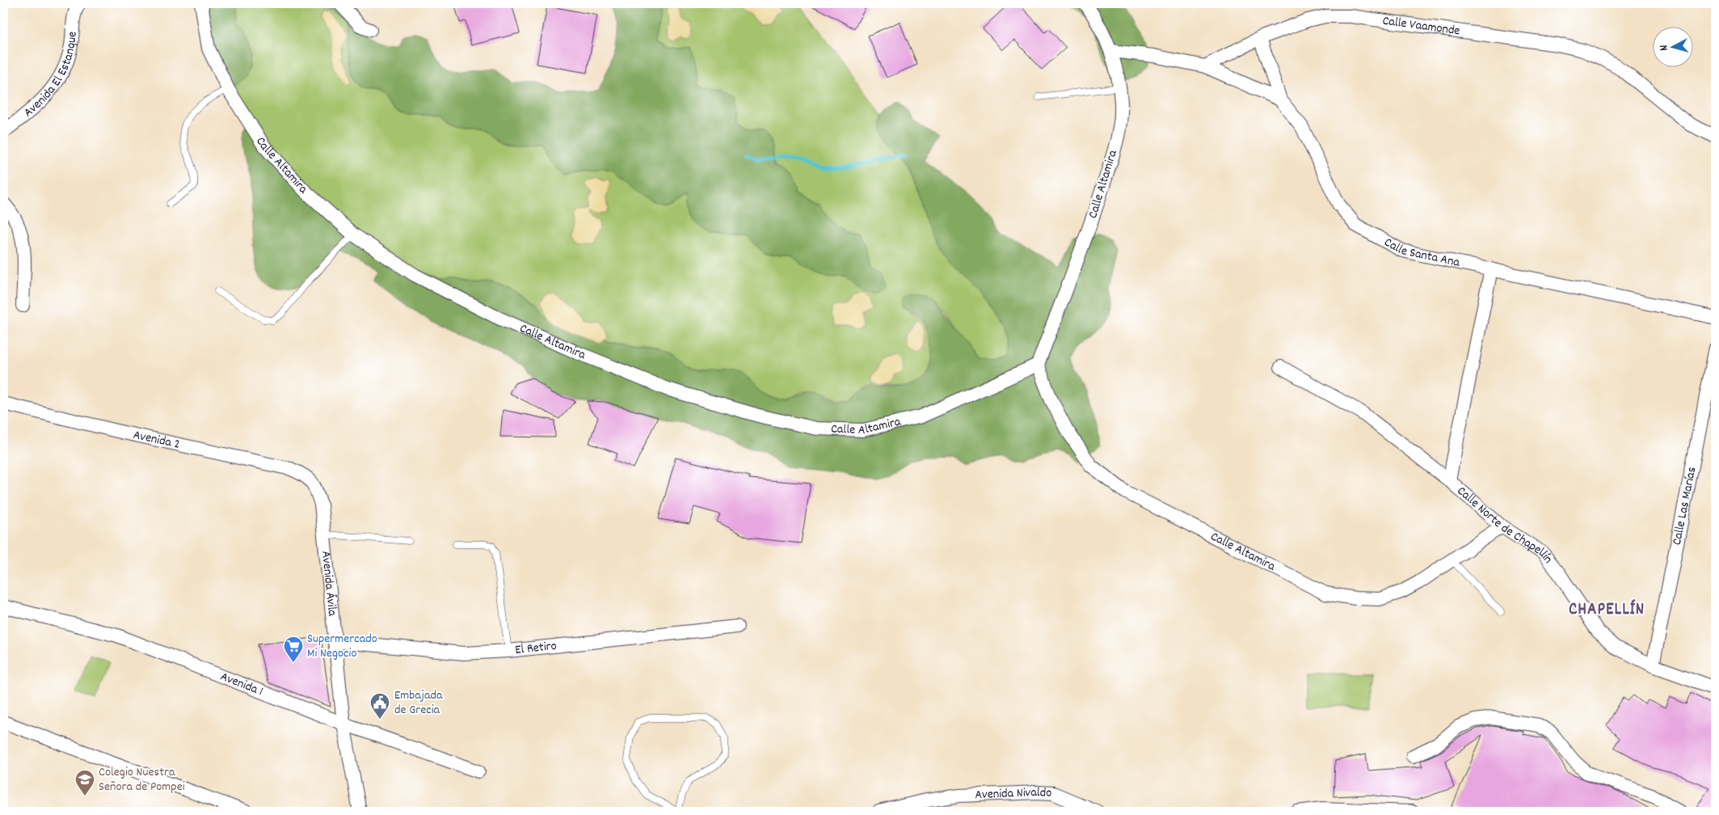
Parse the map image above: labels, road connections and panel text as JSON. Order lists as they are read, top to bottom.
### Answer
{
  "streets": {
    "street": [
      "Calle Vaamonde",
      "Avenida El Estanque",
      "Calle Altamira",
      "Calle Santa Ana",
      "Avenida 2",
      "Calle Las Marías",
      "Calle Norte de Chapellín",
      "Avenida Ávila",
      "El Retiro",
      "Avenida 1",
      "Avenida Nivaldo"
    ]
  },
  "crossings": [
    ["Calle Vaamonde", "Calle Santa Ana"],
    ["Calle Altamira", "Calle Norte de Chapellín"],
    ["Avenida 2", "Avenida Ávila"],
    ["Calle Las Marías", "Calle Norte de Chapellín"],
    ["Avenida Ávila", "El Retiro"],
    ["Avenida Ávila", "Avenida 1"]
  ],
  "districts": ["CHAPELLÍN"],
  "places": {
    "supermarket": ["Supermercado Mi Negocio"],
    "public building": ["Embajada de Grecia"],
    "school or university": ["Colegio Nuestra Señora de Pompei"]
  },
  "north": "left"
}
